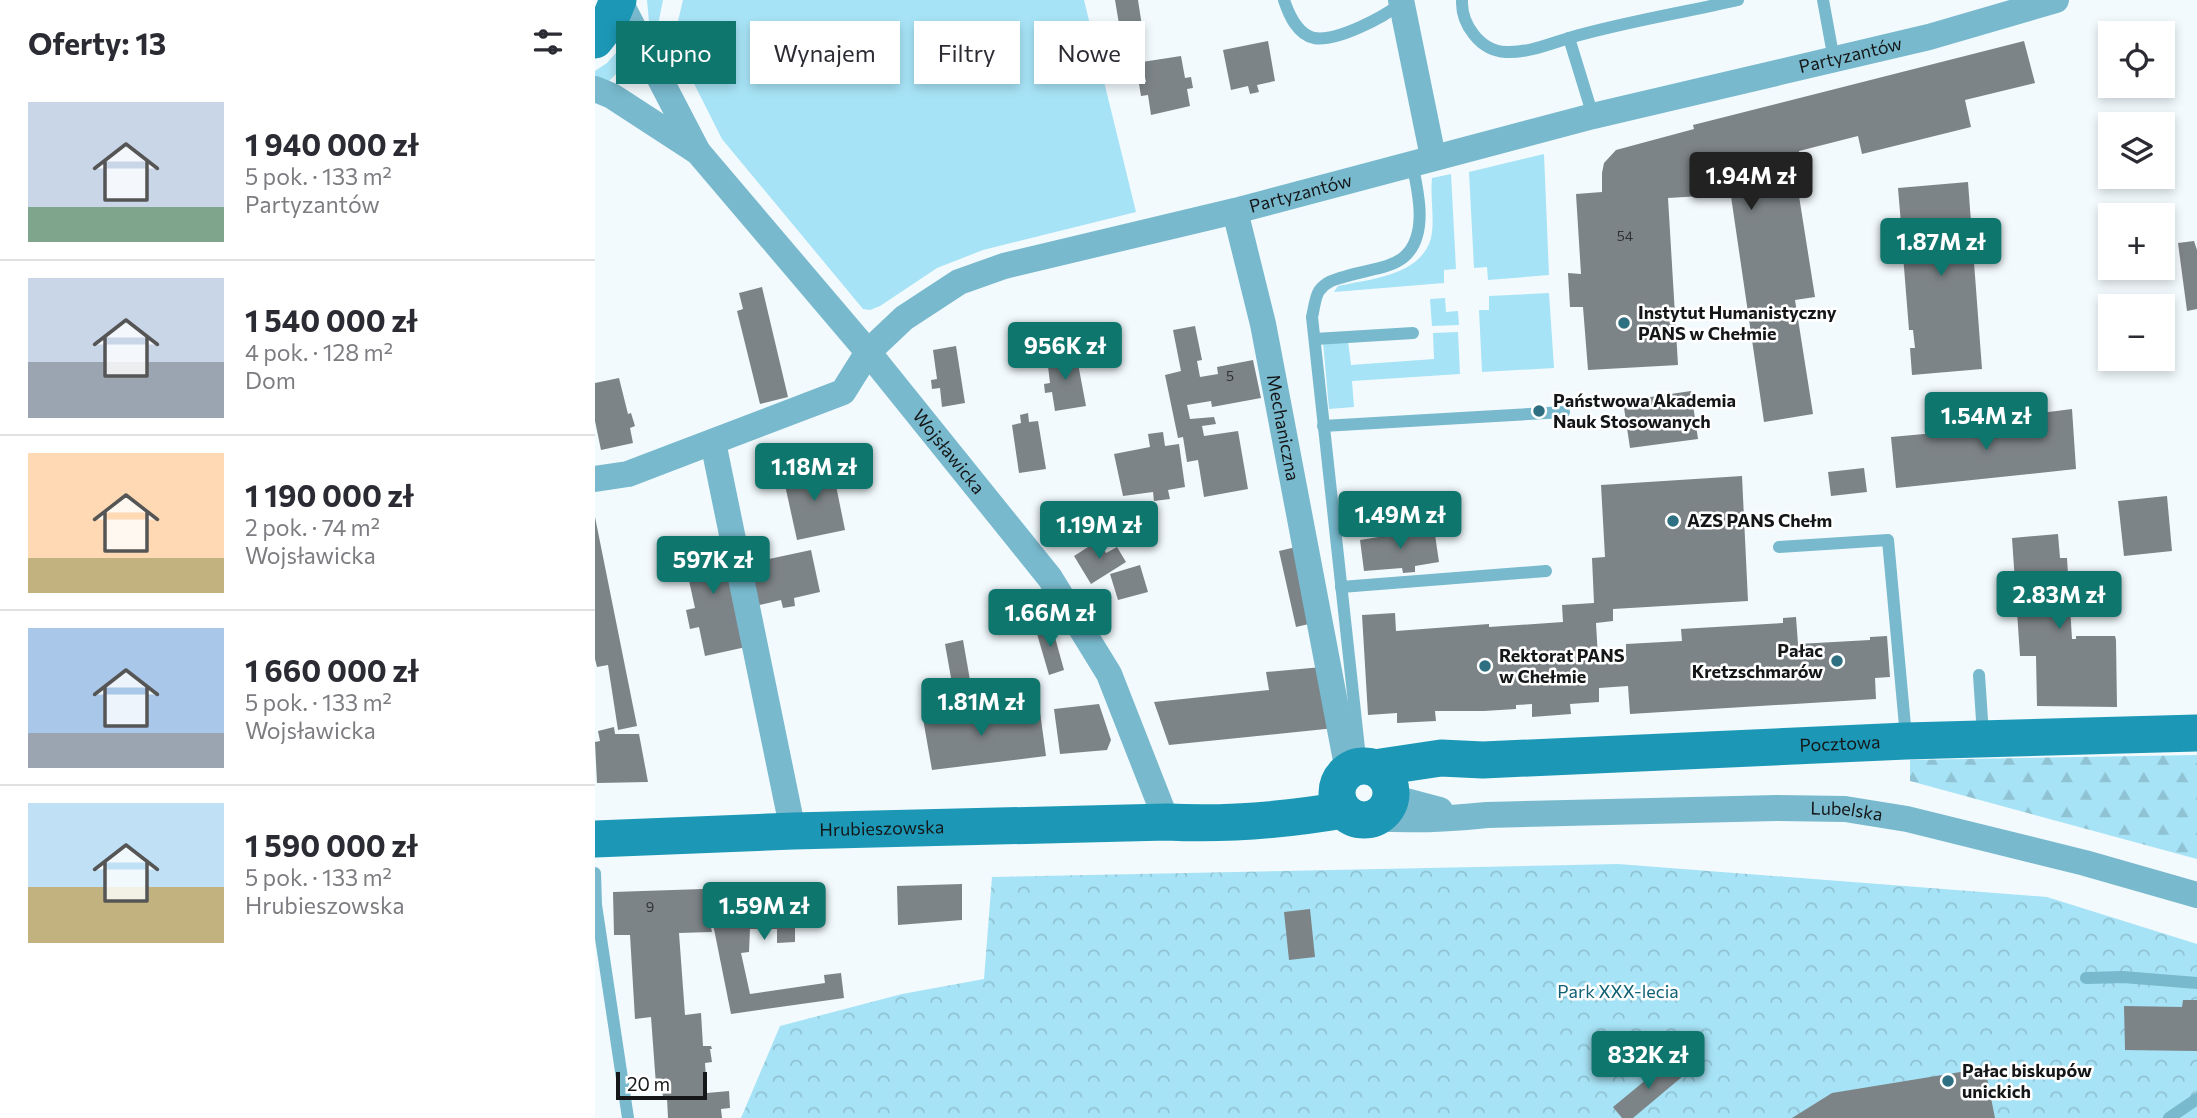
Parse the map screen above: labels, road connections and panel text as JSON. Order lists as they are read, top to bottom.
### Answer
{
  "streets": {
    "street": [
      "Partyzantów",
      "Mechaniczna",
      "Wojsławicka",
      "Pocztowa",
      "Lubelska",
      "Hrubieszowska"
    ]
  },
  "crossings": [
    ["Partyzantów", "Mechaniczna"],
    ["Partyzantów", "Wojsławicka"],
    ["Mechaniczna", "Pocztowa"],
    ["Mechaniczna", "Lubelska"],
    ["Mechaniczna", "Hrubieszowska"],
    ["Wojsławicka", "Hrubieszowska"],
    ["Pocztowa", "Lubelska"],
    ["Pocztowa", "Hrubieszowska"],
    ["Lubelska", "Hrubieszowska"]
  ],
  "parks": ["Park XXX-lecia"],
  "places": [
    "Instytut Humanistyczny PANS w Chełmie",
    "Państwowa Akademia Nauk Stosowanych",
    "AZS PANS Chełm",
    "Pałac Kretzschmarów",
    "Rektorat PANS w Chełmie",
    "Pałac biskupów unickich"
  ],
  "house_numbers": ["54", "5", "9"],
  "scale_bar": "20 m",
  "page": {
    "heading": "Oferty: 13",
    "map_buttons": ["+", "−"],
    "chip": [
      "Kupno",
      "Wynajem",
      "Filtry",
      "Nowe"
    ],
    "list": [
      {
        "name": "1 940 000 zł",
        "note": "5 pok. · 133 m² · Partyzantów"
      },
      {
        "name": "1 540 000 zł",
        "note": "4 pok. · 128 m² · Dom"
      },
      {
        "name": "1 190 000 zł",
        "note": "2 pok. · 74 m² · Wojsławicka"
      },
      {
        "name": "1 660 000 zł",
        "note": "5 pok. · 133 m² · Wojsławicka"
      },
      {
        "name": "1 590 000 zł",
        "note": "5 pok. · 133 m² · Hrubieszowska"
      }
    ],
    "price": [
      "1.94M zł",
      "1.87M zł",
      "956K zł",
      "1.54M zł",
      "1.18M zł",
      "1.49M zł",
      "1.19M zł",
      "597K zł",
      "2.83M zł",
      "1.66M zł",
      "1.81M zł",
      "1.59M zł",
      "832K zł"
    ],
    "scale": "20 m"
  }
}
